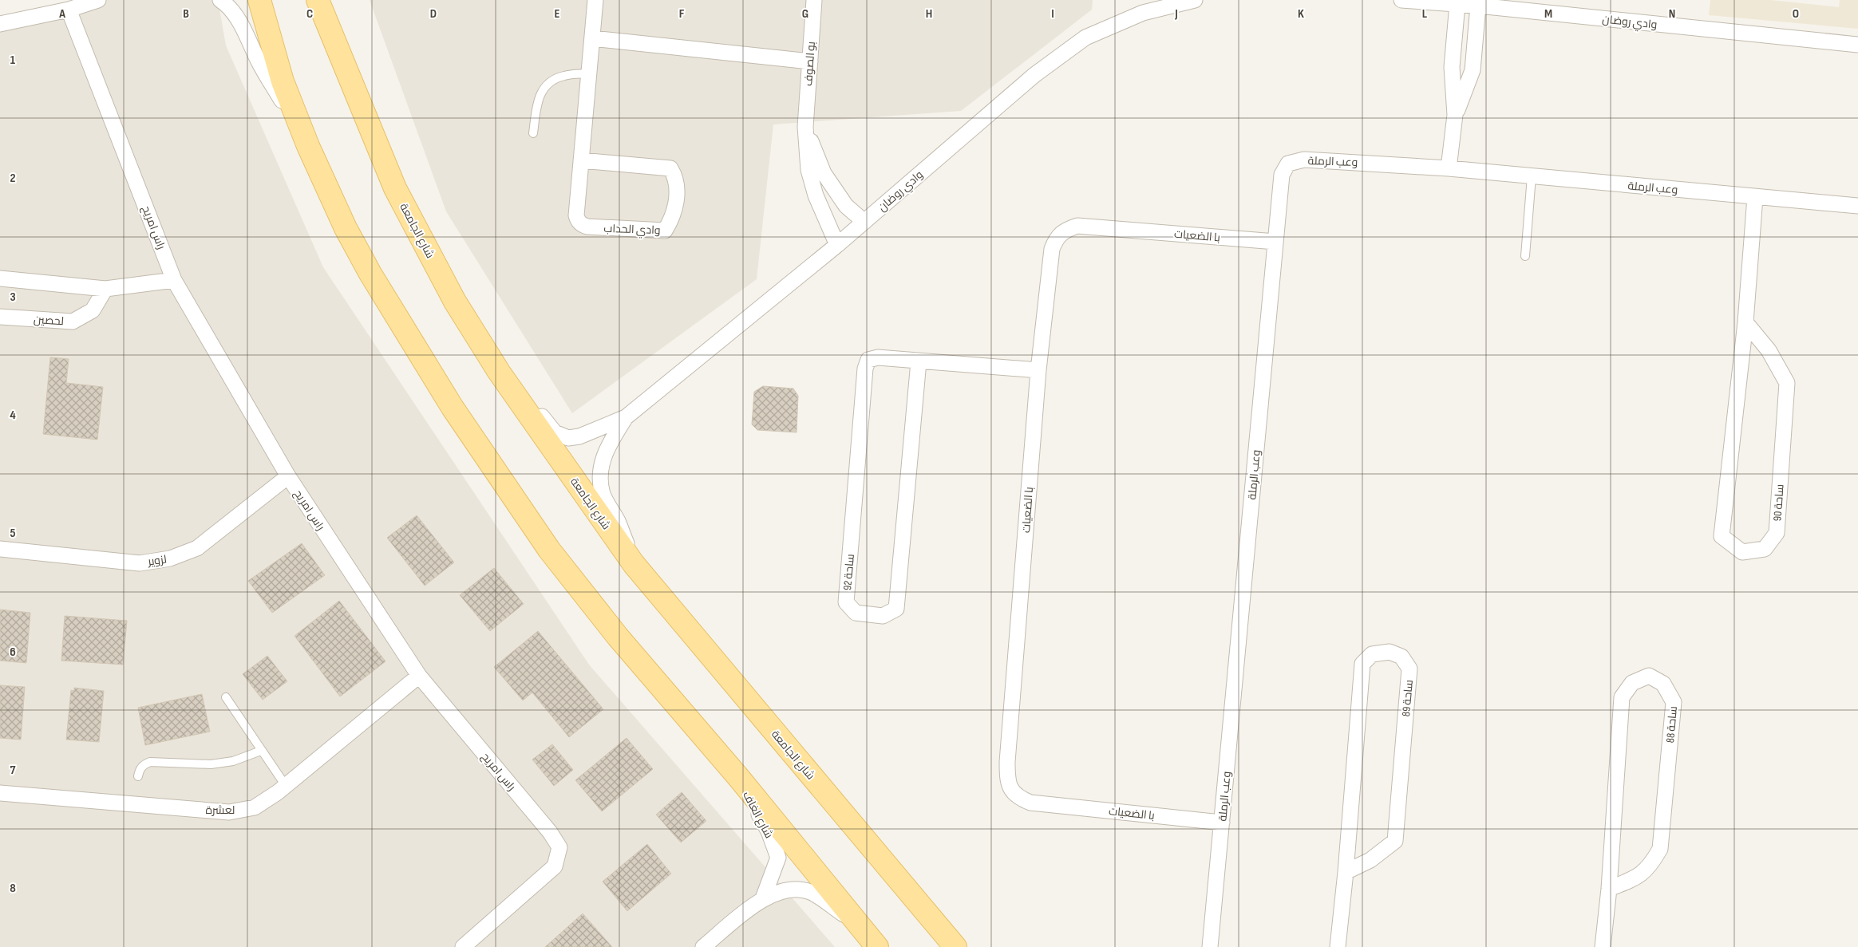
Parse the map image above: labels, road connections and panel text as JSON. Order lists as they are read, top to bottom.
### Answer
{
  "streets": {
    "main road": ["شارع الجامعة"],
    "street": [
      "وادي روضان",
      "بو الصوف",
      "وعب الرملة",
      "راس امريح",
      "وادي الحداب",
      "با الضعيات",
      "لحصين",
      "ساحة 90",
      "لزوير",
      "ساحة 92",
      "ساحة 89",
      "ساحة 88",
      "لعشرة",
      "شارع الغاف"
    ]
  },
  "crossings": [
    ["وادي روضان", "بو الصوف"],
    ["وادي روضان", "شارع الجامعة"],
    ["وعب الرملة", "با الضعيات"],
    ["وعب الرملة", "ساحة 90"],
    ["راس امريح", "لزوير"],
    ["راس امريح", "لعشرة"],
    ["با الضعيات", "ساحة 92"]
  ],
  "grid": {
    "columns": [
      "A",
      "B",
      "C",
      "D",
      "E",
      "F",
      "G",
      "H",
      "I",
      "J",
      "K",
      "L",
      "M",
      "N",
      "O"
    ],
    "rows": [
      "1",
      "2",
      "3",
      "4",
      "5",
      "6",
      "7",
      "8"
    ]
  }
}
